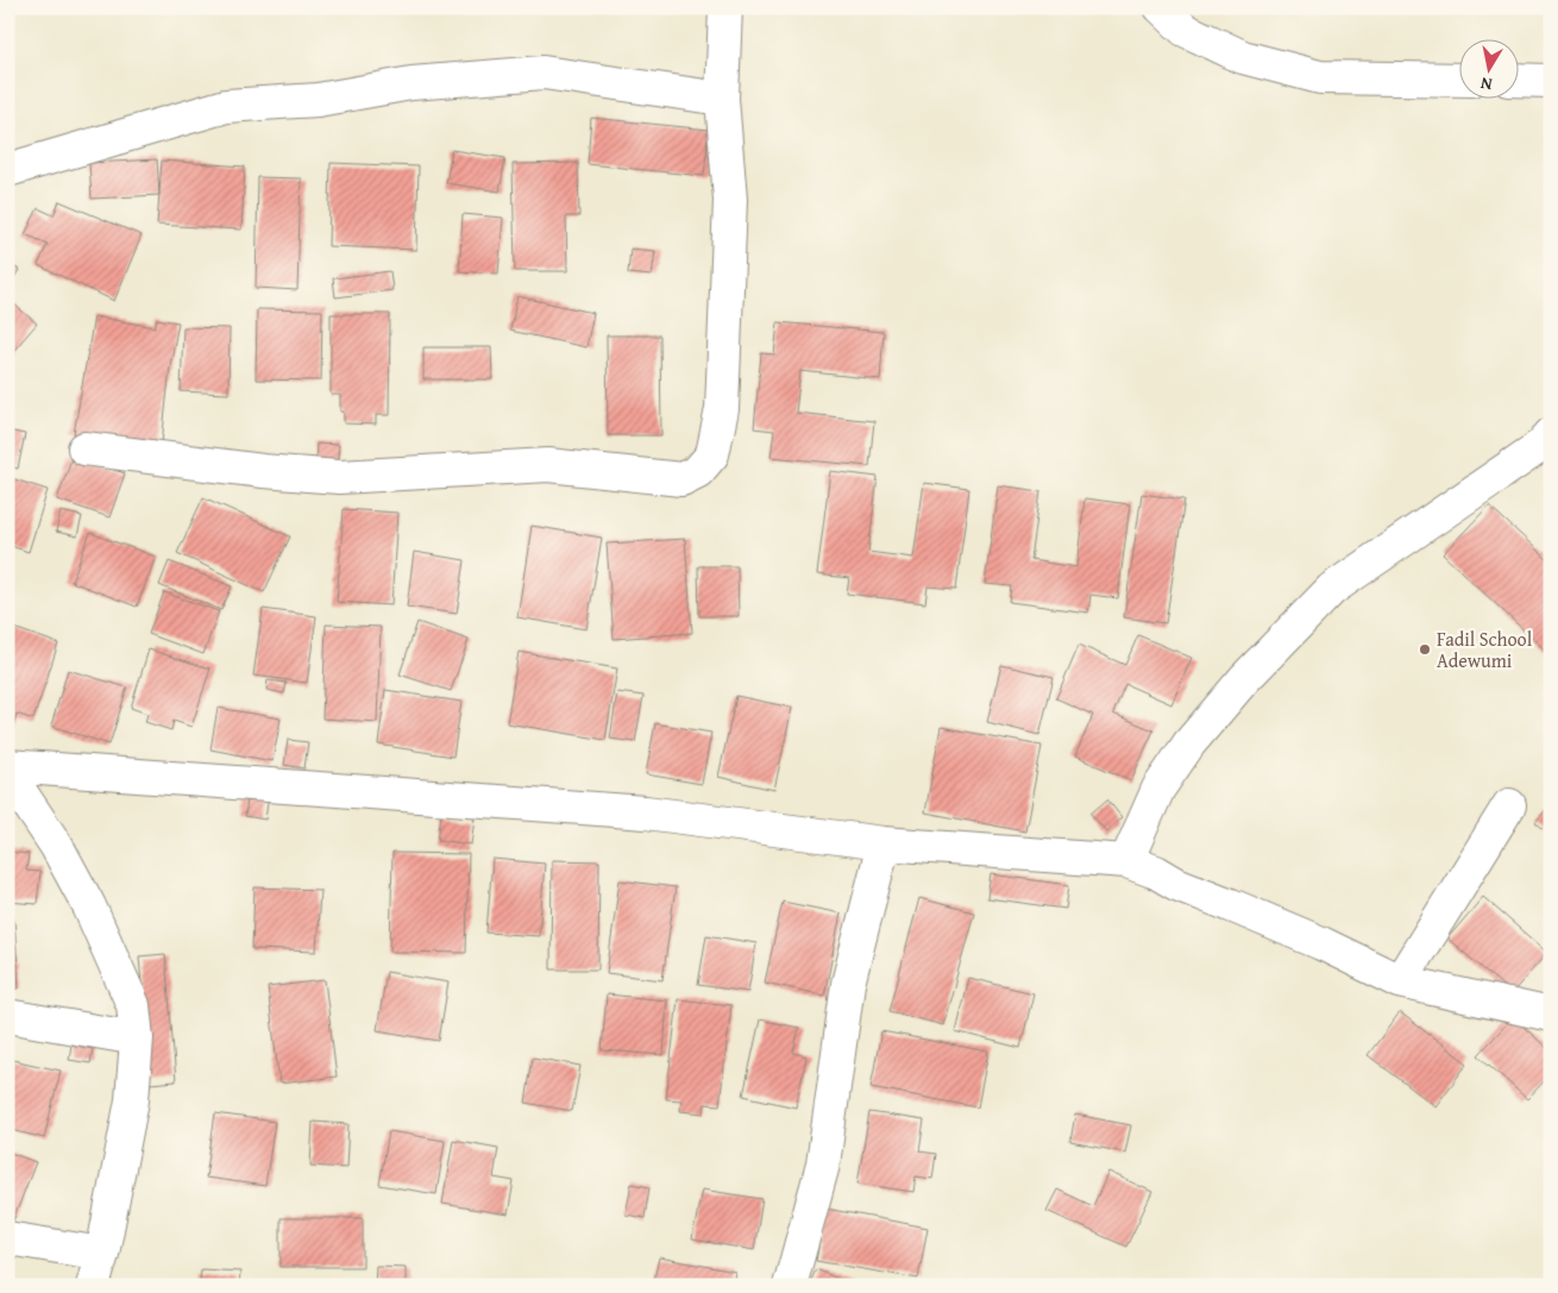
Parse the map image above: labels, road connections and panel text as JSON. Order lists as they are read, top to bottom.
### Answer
{
  "places": ["Fadil School Adewumi"],
  "north": "bottom"
}
